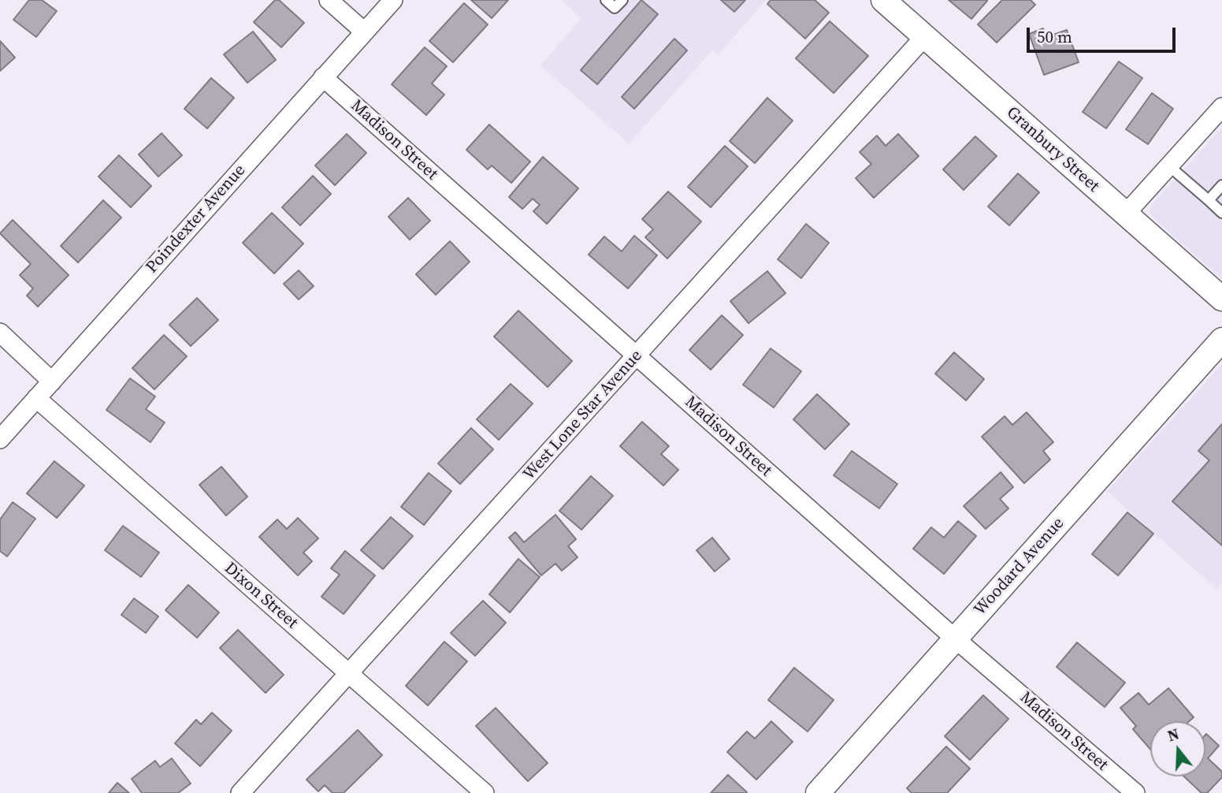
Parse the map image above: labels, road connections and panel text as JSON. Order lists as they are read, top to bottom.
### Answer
{
  "streets": {
    "street": [
      "Madison Street",
      "Granbury Street",
      "Poindexter Avenue",
      "West Lone Star Avenue",
      "Woodard Avenue",
      "Dixon Street"
    ]
  },
  "crossings": [
    ["Madison Street", "Poindexter Avenue"],
    ["Madison Street", "West Lone Star Avenue"],
    ["Madison Street", "Woodard Avenue"],
    ["Granbury Street", "West Lone Star Avenue"],
    ["Poindexter Avenue", "Dixon Street"],
    ["West Lone Star Avenue", "Dixon Street"]
  ],
  "scale_bar": "50 m",
  "north": "top"
}
